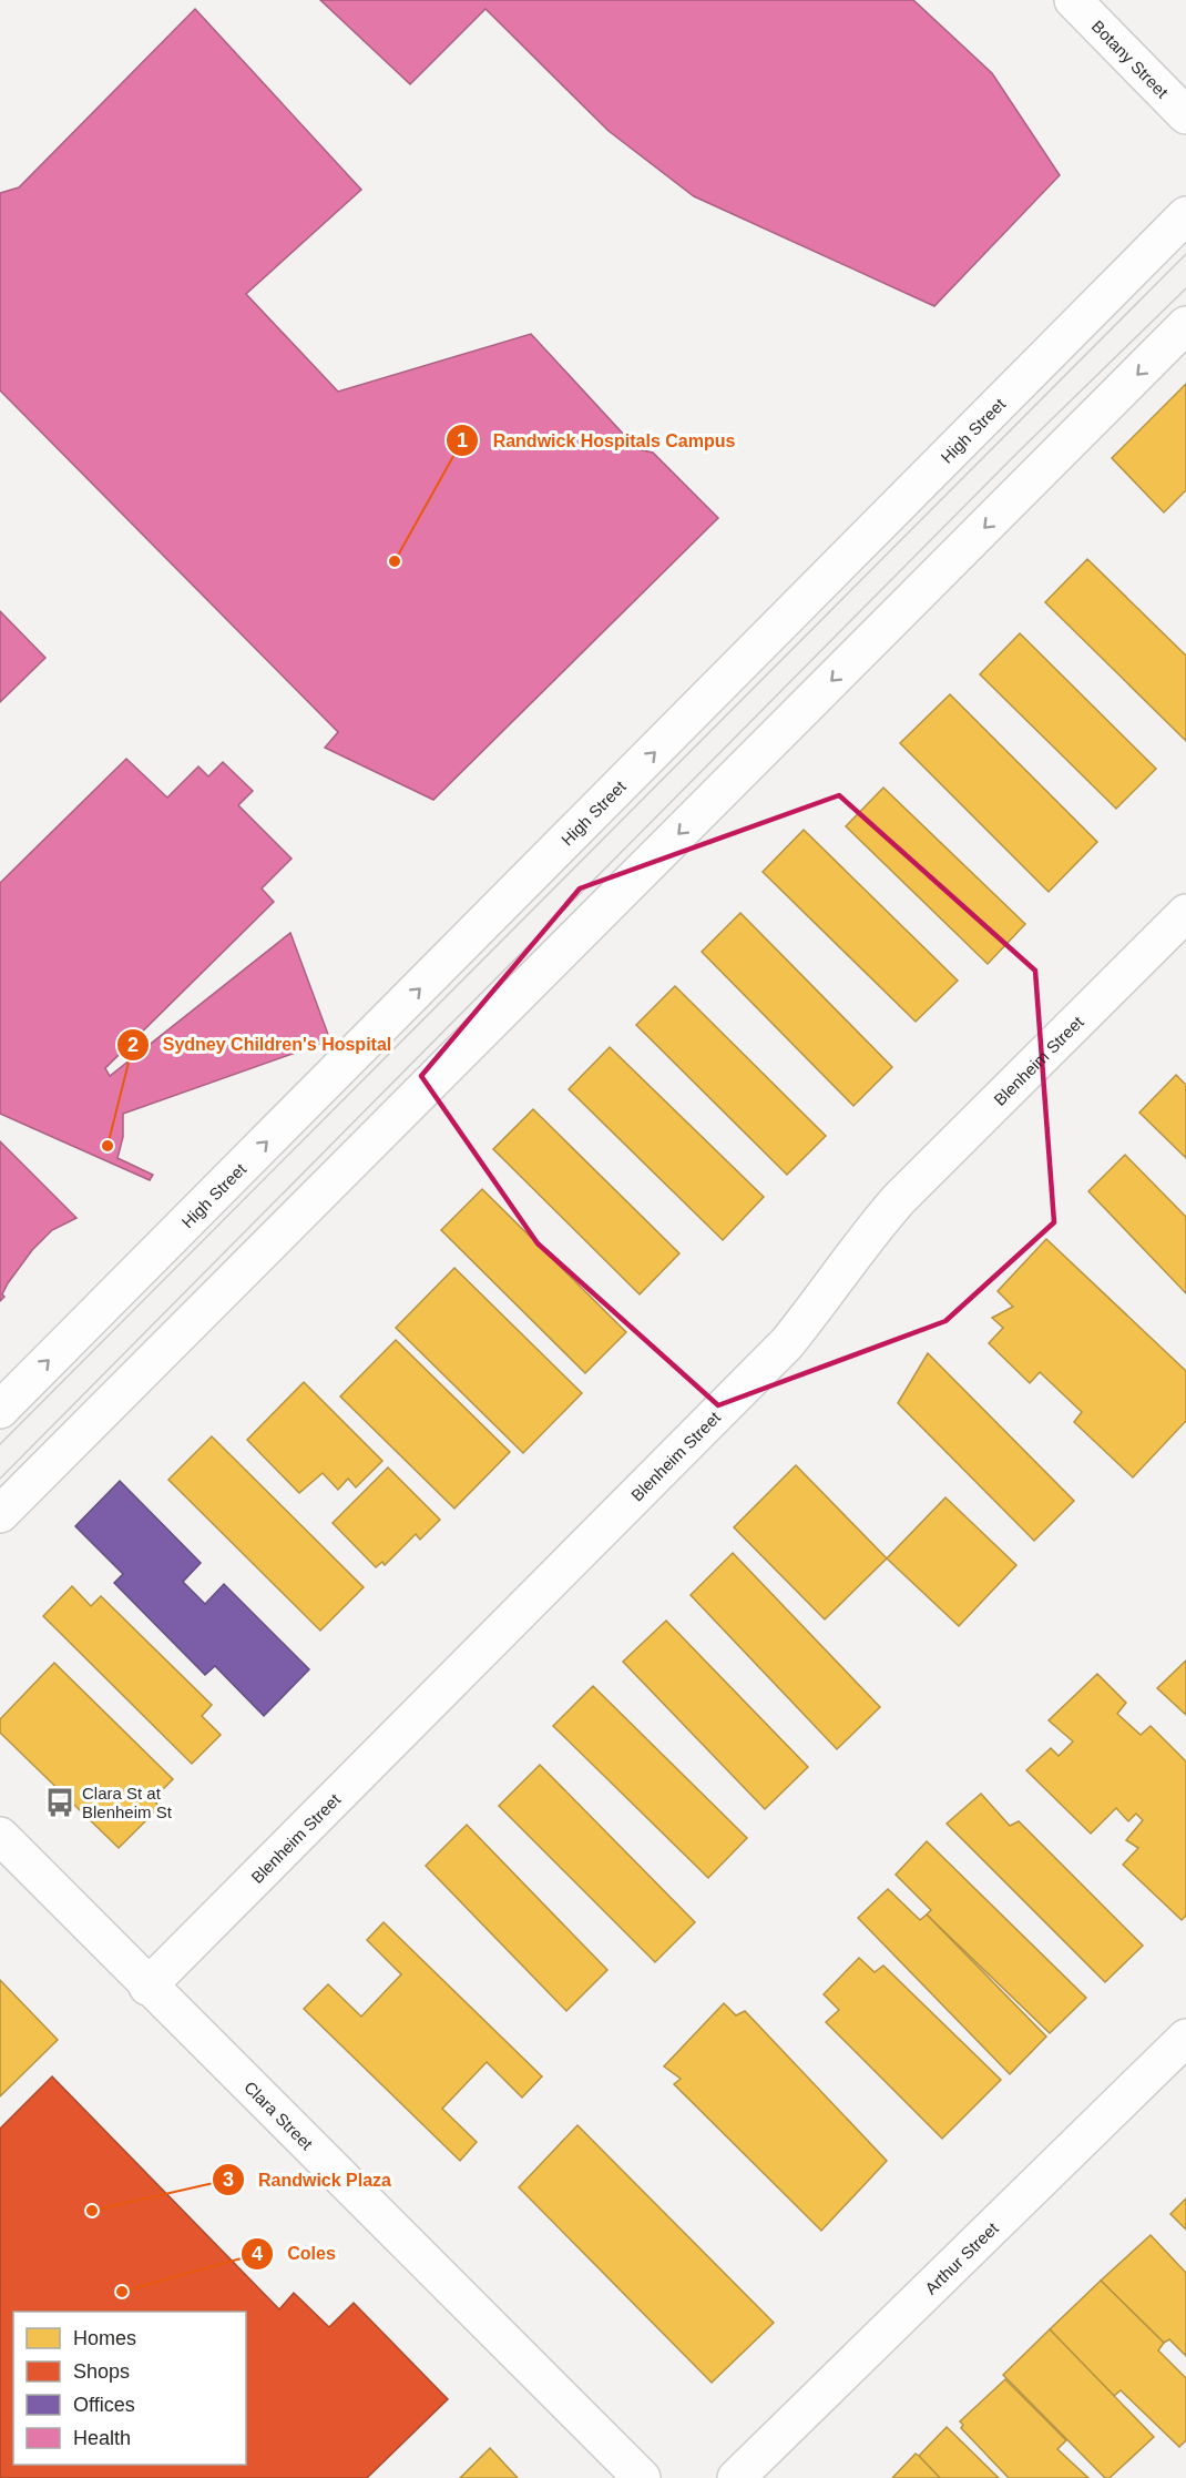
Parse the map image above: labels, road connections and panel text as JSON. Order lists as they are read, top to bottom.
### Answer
{
  "streets": {
    "street": [
      "Botany Street",
      "High Street",
      "Blenheim Street",
      "Clara Street",
      "Arthur Street"
    ]
  },
  "crossings": [
    ["Blenheim Street", "Clara Street"]
  ],
  "places": {
    "other": [
      "Randwick Hospitals Campus",
      "Sydney Children's Hospital",
      "Randwick Plaza",
      "Coles"
    ],
    "bus stop": ["Clara St at Blenheim St"]
  },
  "legend": [
    "Homes",
    "Shops",
    "Offices",
    "Health"
  ]
}
